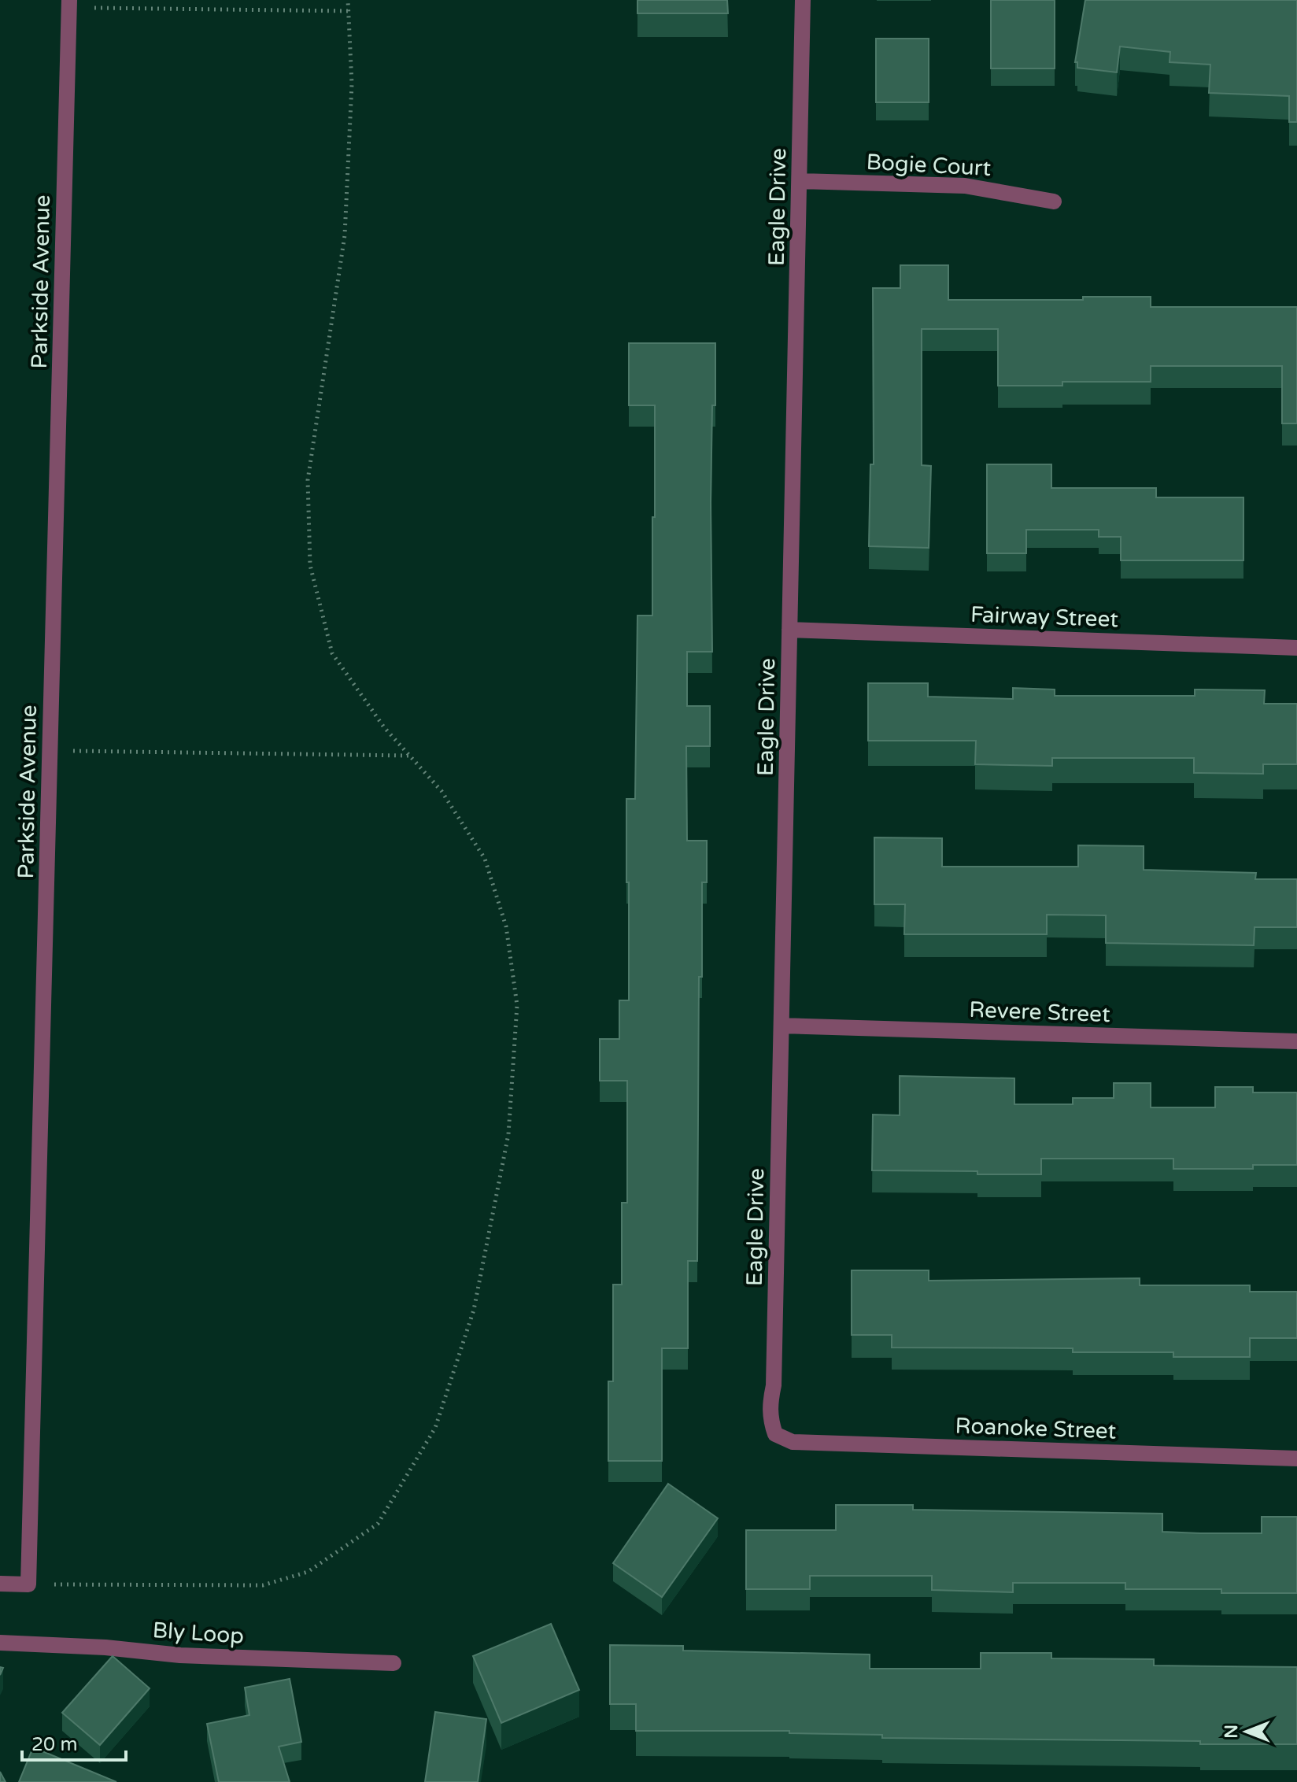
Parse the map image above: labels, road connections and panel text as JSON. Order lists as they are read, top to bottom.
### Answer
{
  "streets": {
    "street": [
      "Bogie Court",
      "Eagle Drive",
      "Parkside Avenue",
      "Fairway Street",
      "Revere Street",
      "Roanoke Street",
      "Bly Loop"
    ]
  },
  "crossings": [
    ["Bogie Court", "Eagle Drive"],
    ["Eagle Drive", "Fairway Street"],
    ["Eagle Drive", "Revere Street"],
    ["Eagle Drive", "Roanoke Street"]
  ],
  "scale_bar": "20 m",
  "north": "left"
}
